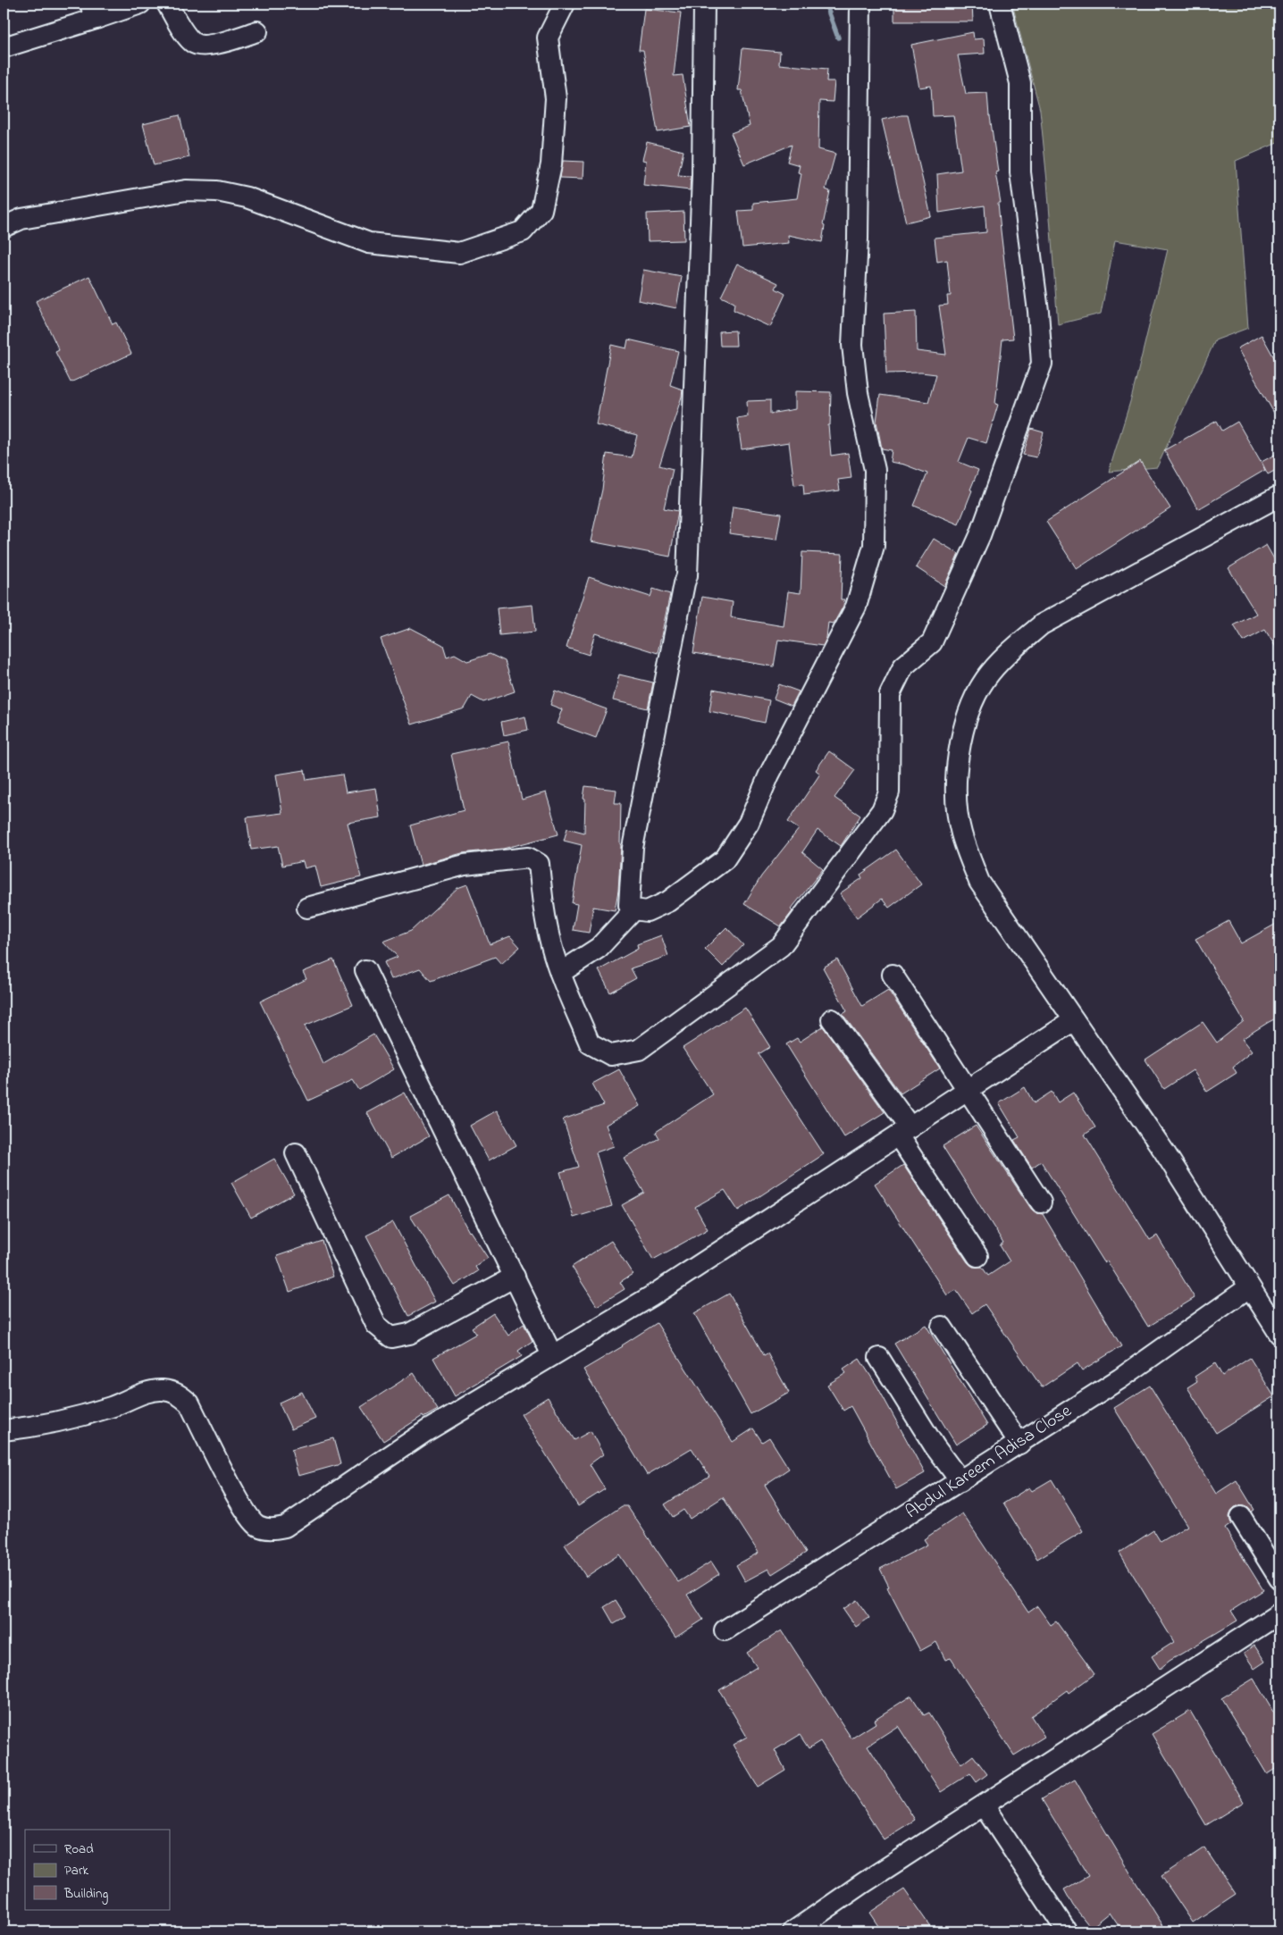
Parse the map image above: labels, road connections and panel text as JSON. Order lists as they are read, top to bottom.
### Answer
{
  "streets": {
    "street": ["Abdul Kareem Adisa Close"]
  },
  "legend": ["Road", "Park", "Building"]
}
